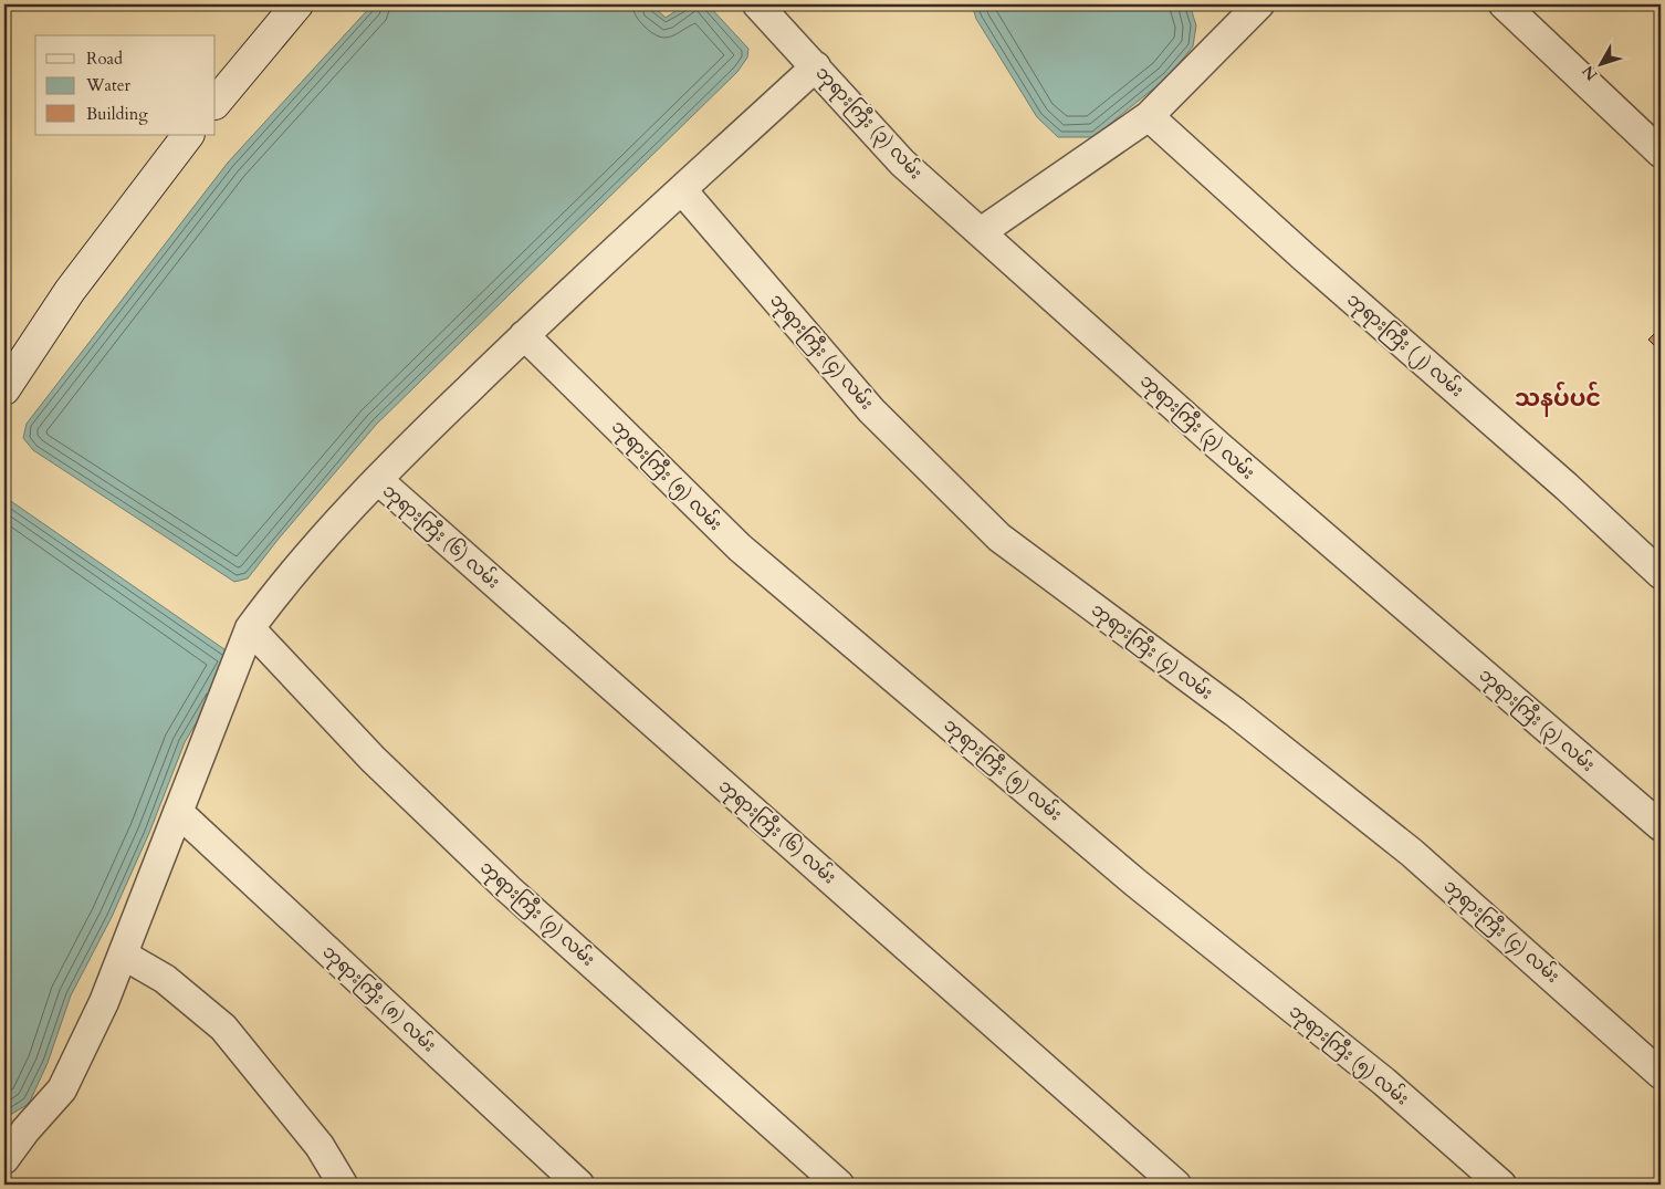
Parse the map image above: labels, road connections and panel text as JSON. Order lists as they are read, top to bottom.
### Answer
{
  "streets": {
    "street": [
      "ဘုရားကြီး (၃) လမ်း",
      "ဘုရားကြီး (၂) လမ်း",
      "ဘုရားကြီး (၄) လမ်း",
      "ဘုရားကြီး (၅) လမ်း",
      "ဘုရားကြီး (၆) လမ်း",
      "ဘုရားကြီး (၇) လမ်း",
      "ဘုရားကြီး (၈) လမ်း"
    ]
  },
  "districts": ["သနပ်ပင်"],
  "legend": ["Road", "Water", "Building"],
  "north": "bottom left"
}
